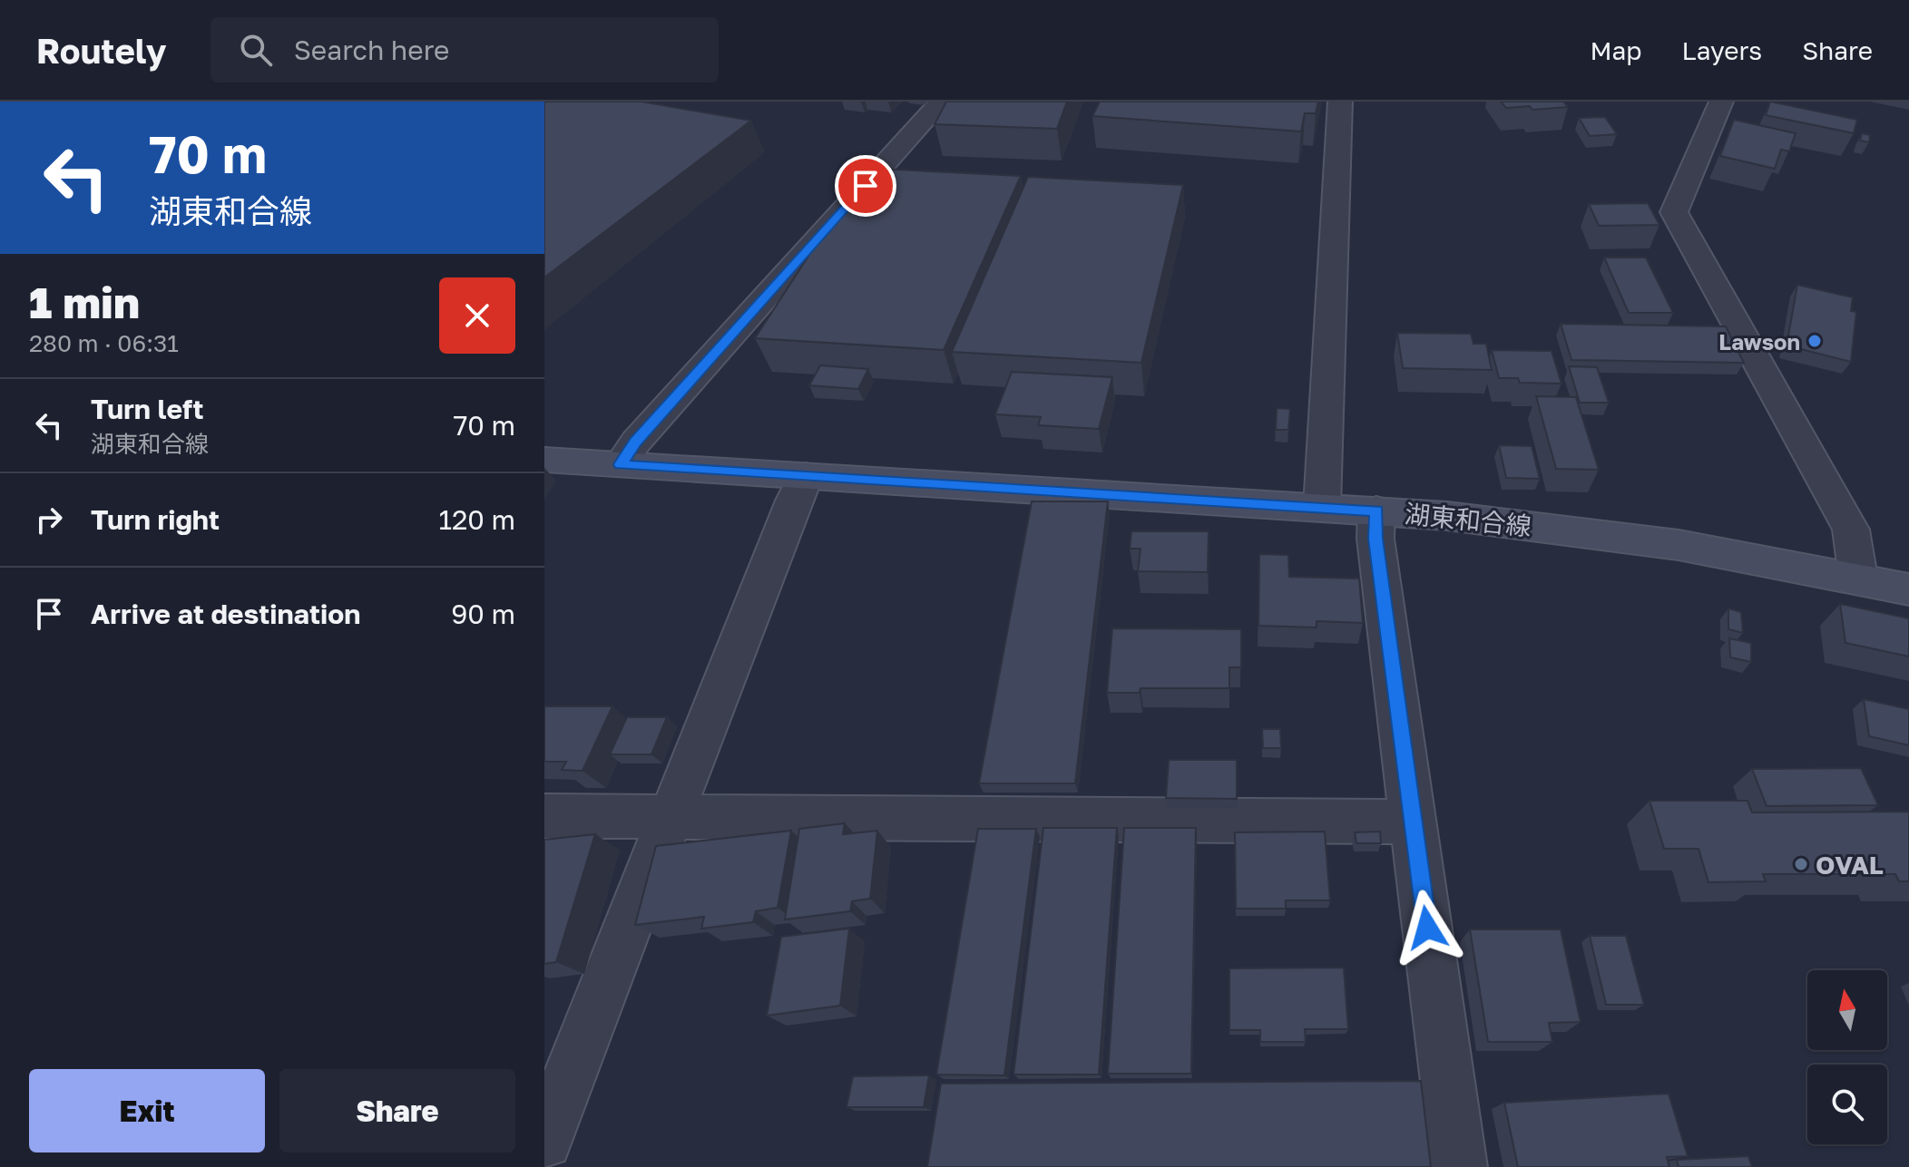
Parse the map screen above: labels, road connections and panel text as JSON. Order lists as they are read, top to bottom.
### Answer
{
  "streets": {
    "main road": ["湖東和合線"]
  },
  "places": ["Lawson", "OVAL"],
  "north": "top",
  "page": {
    "header": "Routely",
    "search": "Search here",
    "nav": ["Map", "Layers", "Share"],
    "turn": ["70 m", "湖東和合線"],
    "heading": ["1 min", "280 m · 06:31"],
    "list": [
      {
        "name": "Turn left",
        "note": "湖東和合線",
        "value": "70 m"
      },
      {
        "name": "Turn right",
        "value": "120 m"
      },
      {
        "name": "Arrive at destination",
        "value": "90 m"
      }
    ],
    "buttons": ["Exit", "Share"]
  }
}
